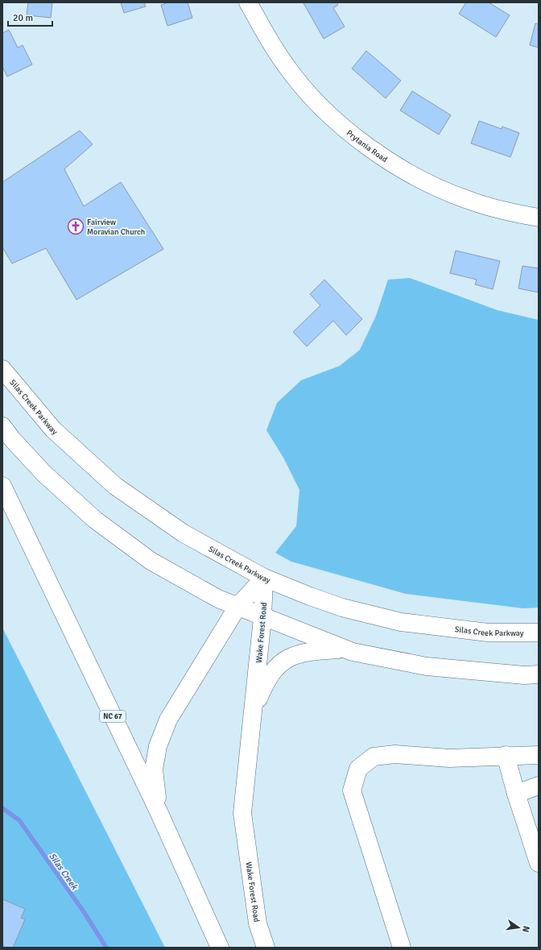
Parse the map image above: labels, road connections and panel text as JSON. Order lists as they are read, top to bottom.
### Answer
{
  "streets": {
    "main road": [
      "Prytania Road",
      "Silas Creek Parkway",
      "Wake Forest Road",
      "NC 67"
    ]
  },
  "crossings": [
    ["Silas Creek Parkway", "Wake Forest Road"]
  ],
  "water": ["Silas Creek"],
  "places": {
    "church": ["Fairview Moravian Church"]
  },
  "scale_bar": "20 m",
  "north": "right"
}
